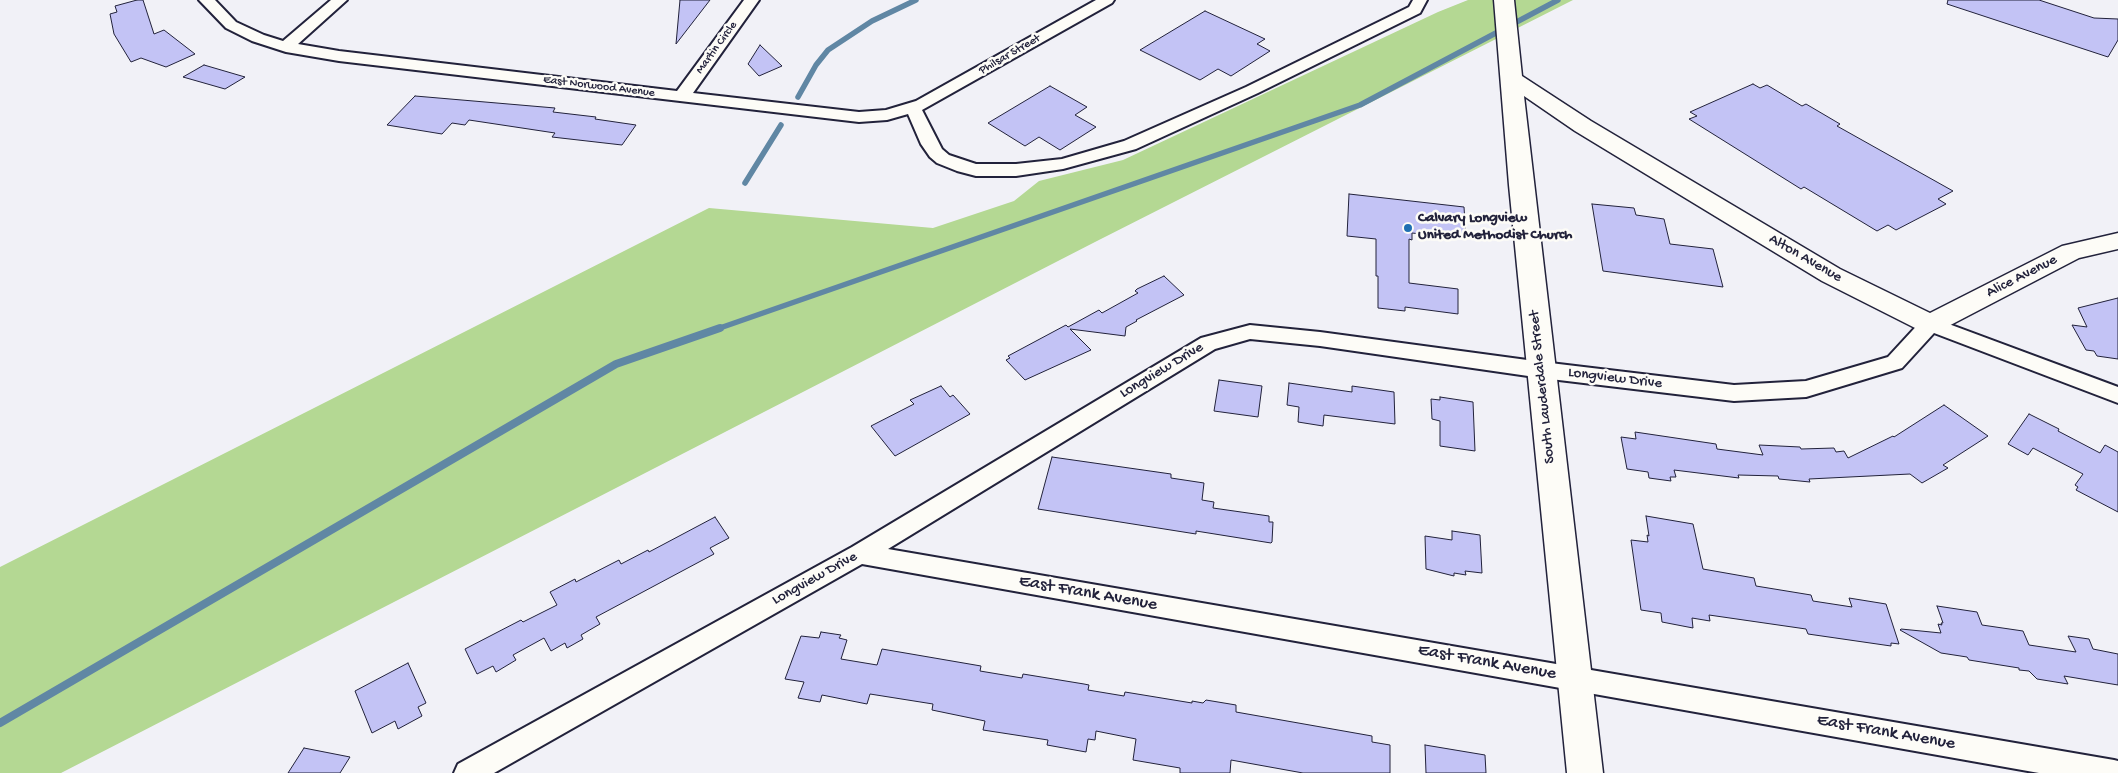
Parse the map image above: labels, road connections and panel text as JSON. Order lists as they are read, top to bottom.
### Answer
{
  "streets": {
    "street": [
      "Martin Circle",
      "Philsar Street",
      "East Norwood Avenue",
      "Alton Avenue",
      "Alice Avenue",
      "Longview Drive",
      "South Lauderdale Street",
      "East Frank Avenue"
    ]
  },
  "crossings": [
    ["Martin Circle", "East Norwood Avenue"],
    ["Philsar Street", "East Norwood Avenue"],
    ["Alton Avenue", "Alice Avenue"],
    ["Alton Avenue", "Longview Drive"],
    ["Alton Avenue", "South Lauderdale Street"],
    ["Alice Avenue", "Longview Drive"],
    ["Longview Drive", "South Lauderdale Street"],
    ["Longview Drive", "East Frank Avenue"],
    ["South Lauderdale Street", "East Frank Avenue"]
  ],
  "places": ["Calvary Longview United Methodist Church"]
}
